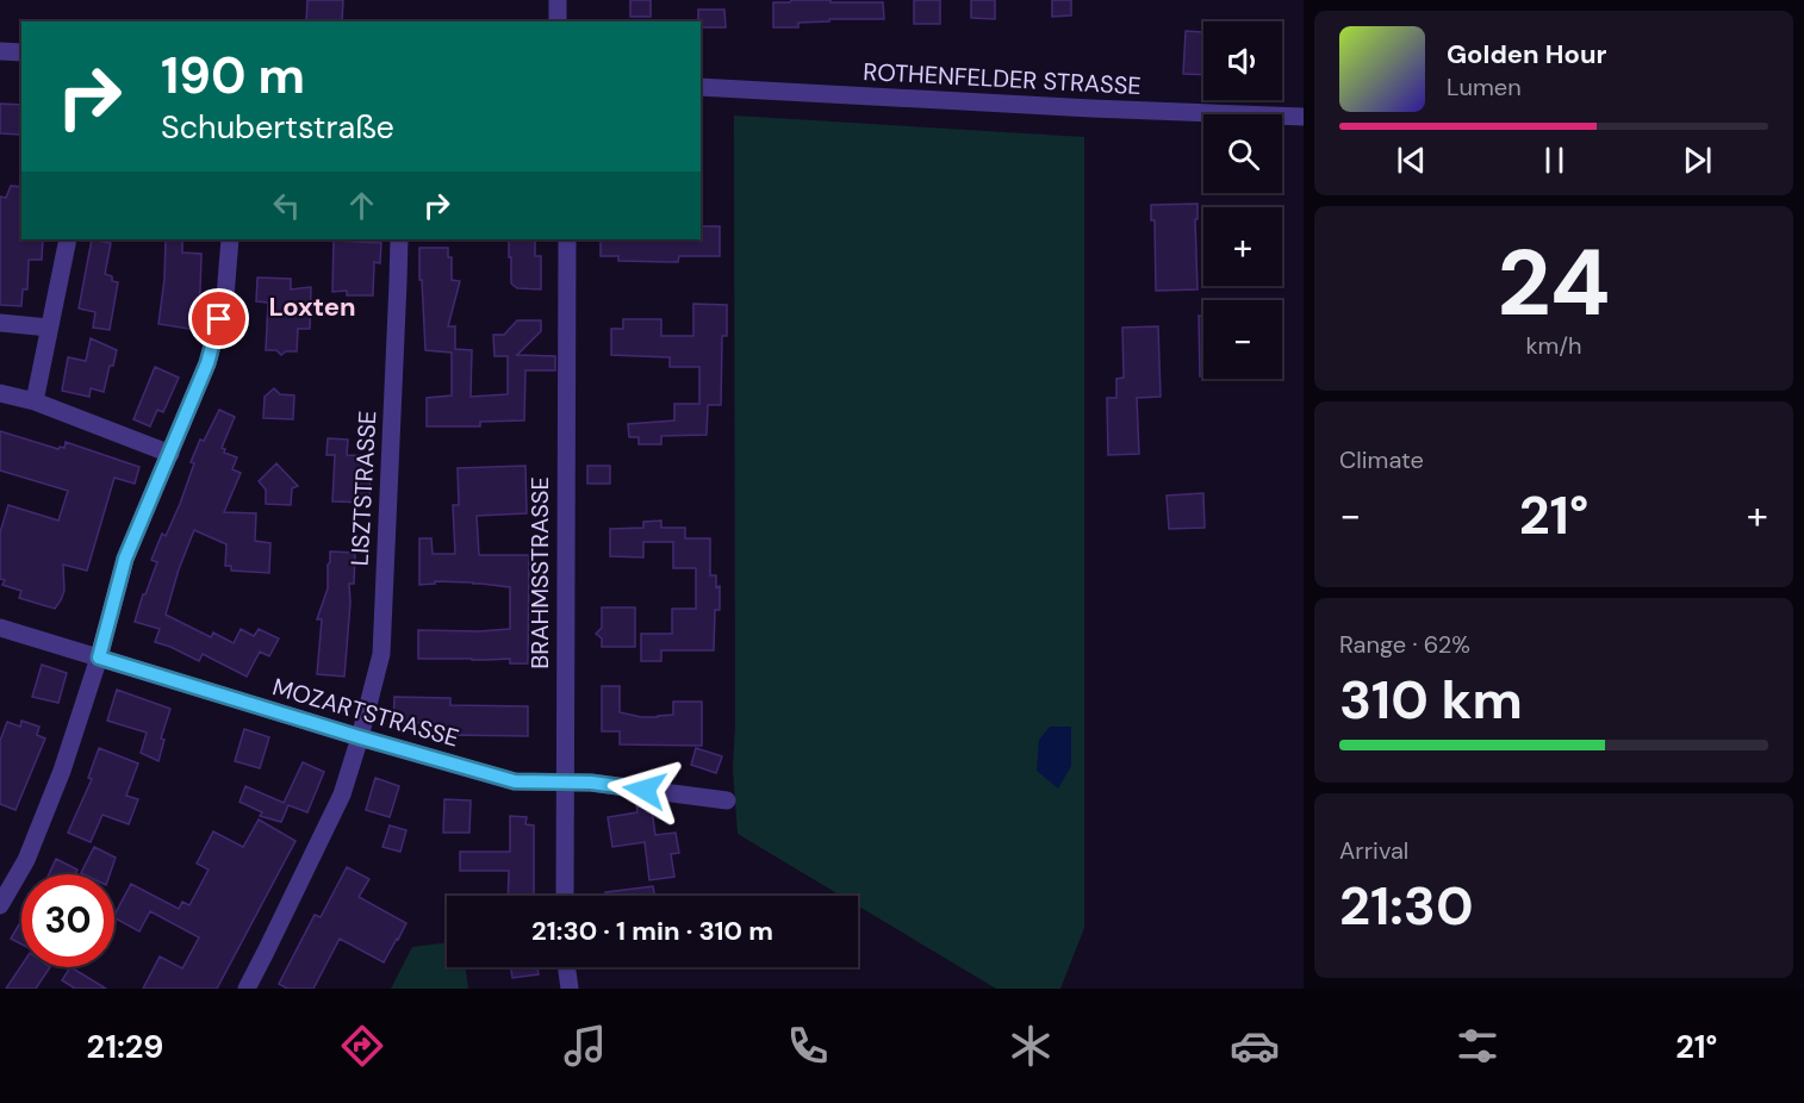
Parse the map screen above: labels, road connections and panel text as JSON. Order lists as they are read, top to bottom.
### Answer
{
  "streets": {
    "street": [
      "ROTHENFELDER STRASSE",
      "LISZTSTRASSE",
      "BRAHMSSTRASSE",
      "MOZARTSTRASSE"
    ]
  },
  "crossings": [
    ["LISZTSTRASSE", "MOZARTSTRASSE"],
    ["BRAHMSSTRASSE", "MOZARTSTRASSE"]
  ],
  "districts": ["Loxten"],
  "page": {
    "map_buttons": ["+", "−"],
    "turn": ["190 m", "Schubertstraße"],
    "song": ["Golden Hour", "Lumen"],
    "tile": [
      ["24", "km/h"],
      "Climate",
      ["Range · 62%", "310 km"],
      ["Arrival", "21:30"]
    ],
    "heat": ["−", "21°", "+"],
    "limit": "30",
    "trip": "21:30 · 1 min · 310 m",
    "tabs": ["21:29", "21°"]
  }
}
